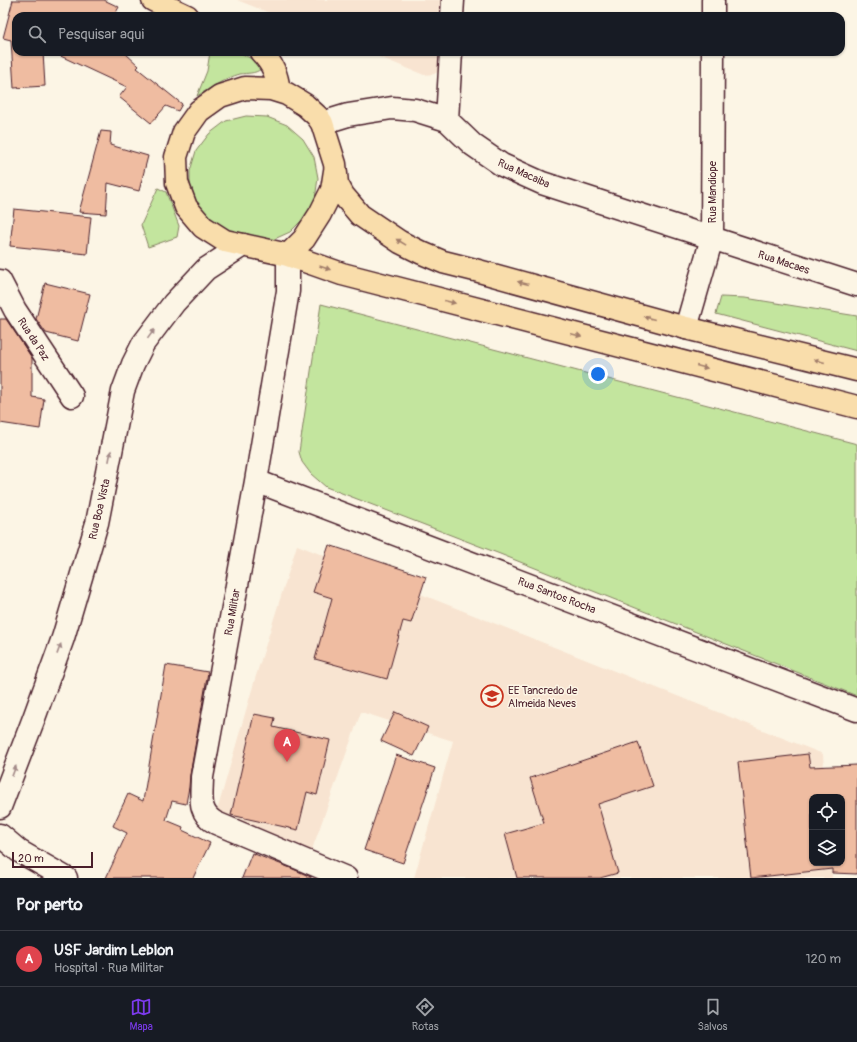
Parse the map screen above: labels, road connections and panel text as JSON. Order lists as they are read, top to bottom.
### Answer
{
  "streets": {
    "street": [
      "Rua Macaiba",
      "Rua Mandiope",
      "Rua Macaes",
      "Rua da Paz",
      "Rua Boa Vista",
      "Rua Santos Rocha",
      "Rua Militar"
    ]
  },
  "crossings": [
    ["Rua Macaiba", "Rua Mandiope"],
    ["Rua Macaiba", "Rua Macaes"],
    ["Rua Mandiope", "Rua Macaes"],
    ["Rua Santos Rocha", "Rua Militar"]
  ],
  "one_way": ["Rua Boa Vista"],
  "places": {
    "school or university": ["EE Tancredo de Almeida Neves"]
  },
  "scale_bar": "20 m",
  "page": {
    "search": "Pesquisar aqui",
    "pins": "A",
    "scale": "20 m",
    "heading": "Por perto",
    "list": [
      {
        "mark": "A",
        "name": "USF Jardim Leblon",
        "note": "Hospital · Rua Militar",
        "value": "120 m"
      }
    ],
    "nav": ["Mapa", "Rotas", "Salvos"]
  }
}
